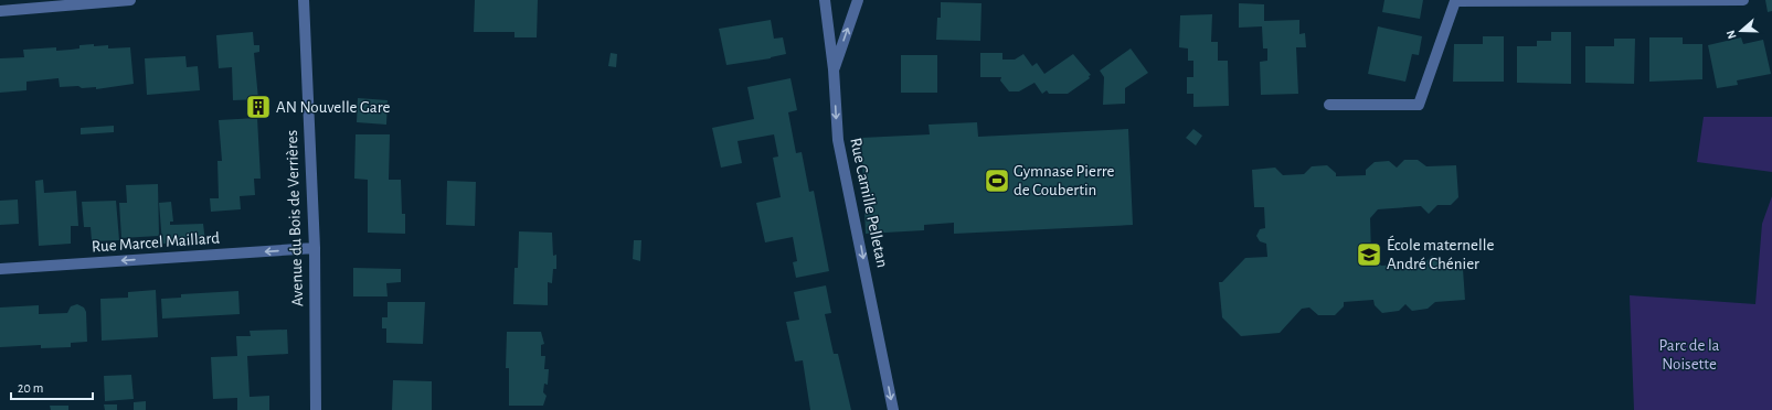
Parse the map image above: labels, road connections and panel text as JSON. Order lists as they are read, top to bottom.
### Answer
{
  "streets": {
    "street": ["Rue Camille Pelletan", "Avenue du Bois de Verrières", "Rue Marcel Maillard"]
  },
  "crossings": [
    ["Avenue du Bois de Verrières", "Rue Marcel Maillard"]
  ],
  "one_way": ["Rue Camille Pelletan", "Rue Marcel Maillard"],
  "parks": ["Parc de la Noisette"],
  "places": {
    "building": ["AN Nouvelle Gare"],
    "sports": ["Gymnase Pierre de Coubertin"],
    "school or university": ["École maternelle André Chénier"]
  },
  "scale_bar": "20 m",
  "north": "left"
}
